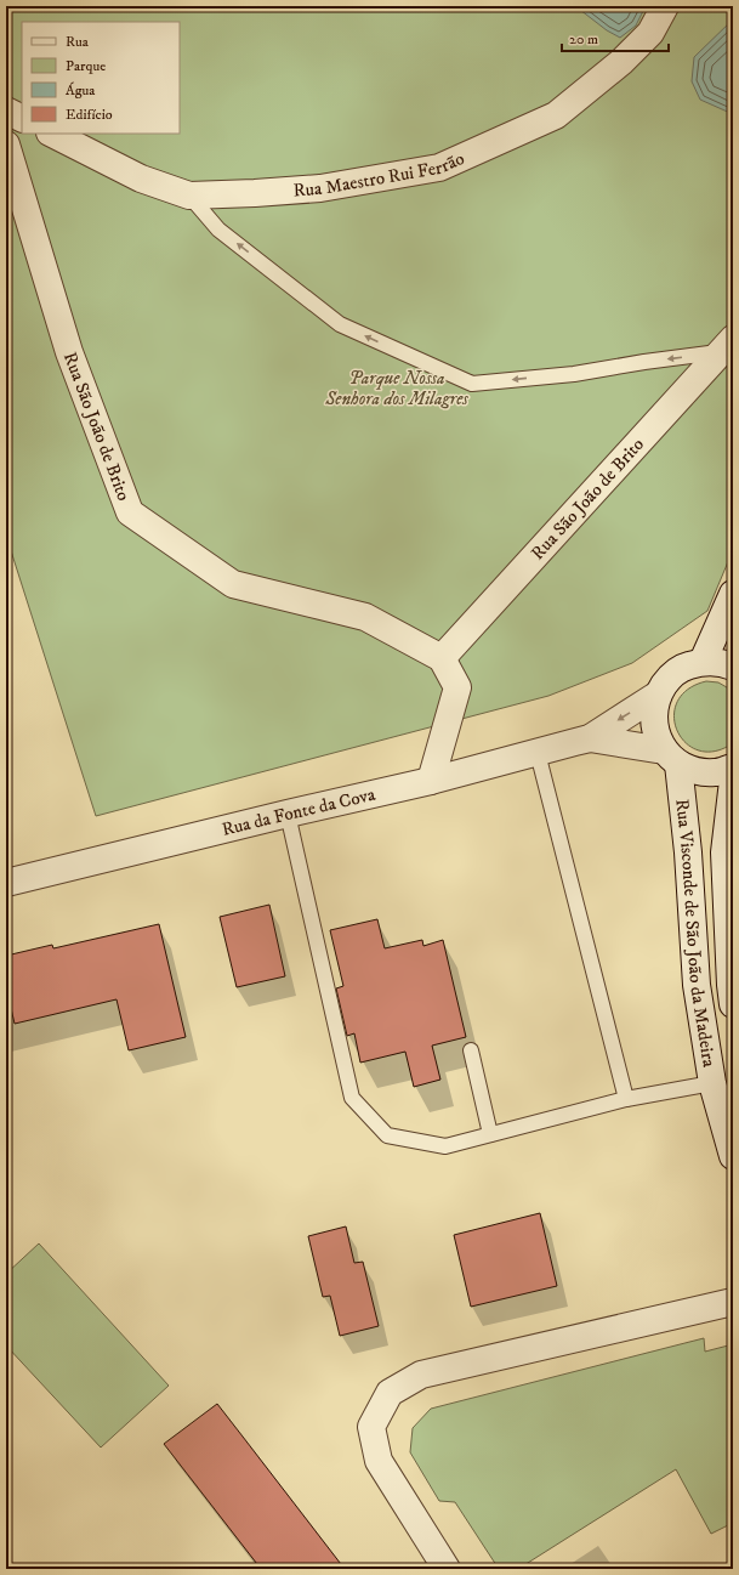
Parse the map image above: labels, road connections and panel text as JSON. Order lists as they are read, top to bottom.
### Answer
{
  "streets": {
    "street": [
      "Rua Maestro Rui Ferrão",
      "Rua São João de Brito",
      "Rua da Fonte da Cova",
      "Rua Visconde de São João da Madeira"
    ]
  },
  "crossings": [
    ["Rua da Fonte da Cova", "Rua Visconde de São João da Madeira"]
  ],
  "parks": ["Parque Nossa Senhora dos Milagres"],
  "legend": [
    "Rua",
    "Parque",
    "Água",
    "Edifício"
  ],
  "scale_bar": "20 m"
}
